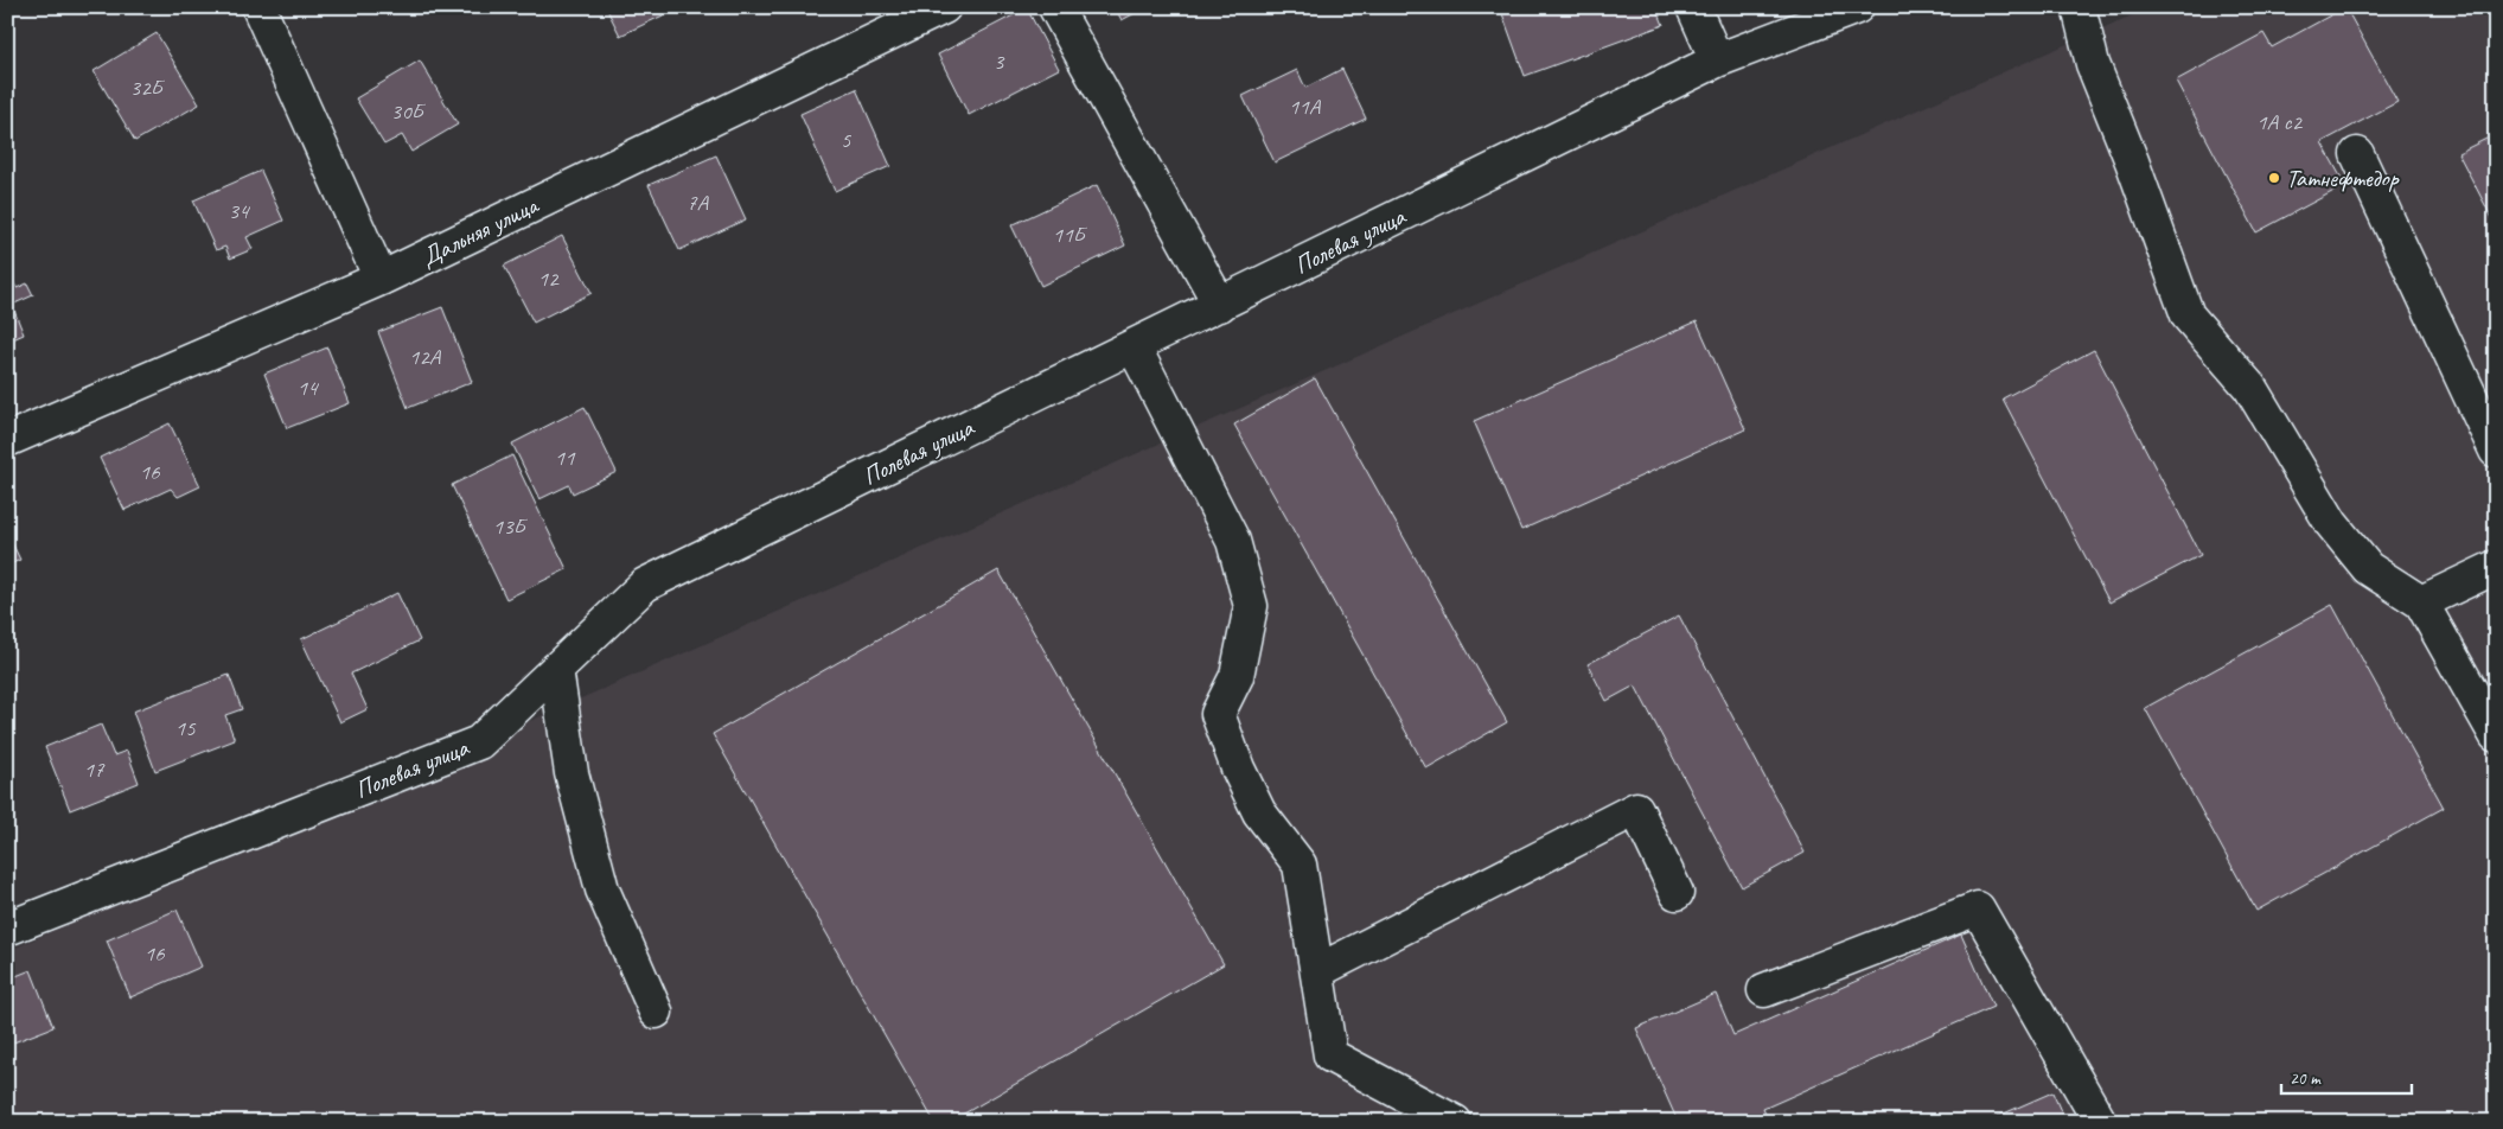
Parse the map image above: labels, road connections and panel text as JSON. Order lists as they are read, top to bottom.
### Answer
{
  "streets": {
    "street": ["Дальняя улица", "Полевая улица"]
  },
  "places": ["Татнефтедор"],
  "house_numbers": [
    "3",
    "32Б",
    "11А",
    "30Б",
    "1А с2",
    "5",
    "7А",
    "34",
    "11Б",
    "12",
    "12А",
    "14",
    "11",
    "16",
    "13Б",
    "15",
    "17",
    "16"
  ],
  "scale_bar": "20 m"
}
